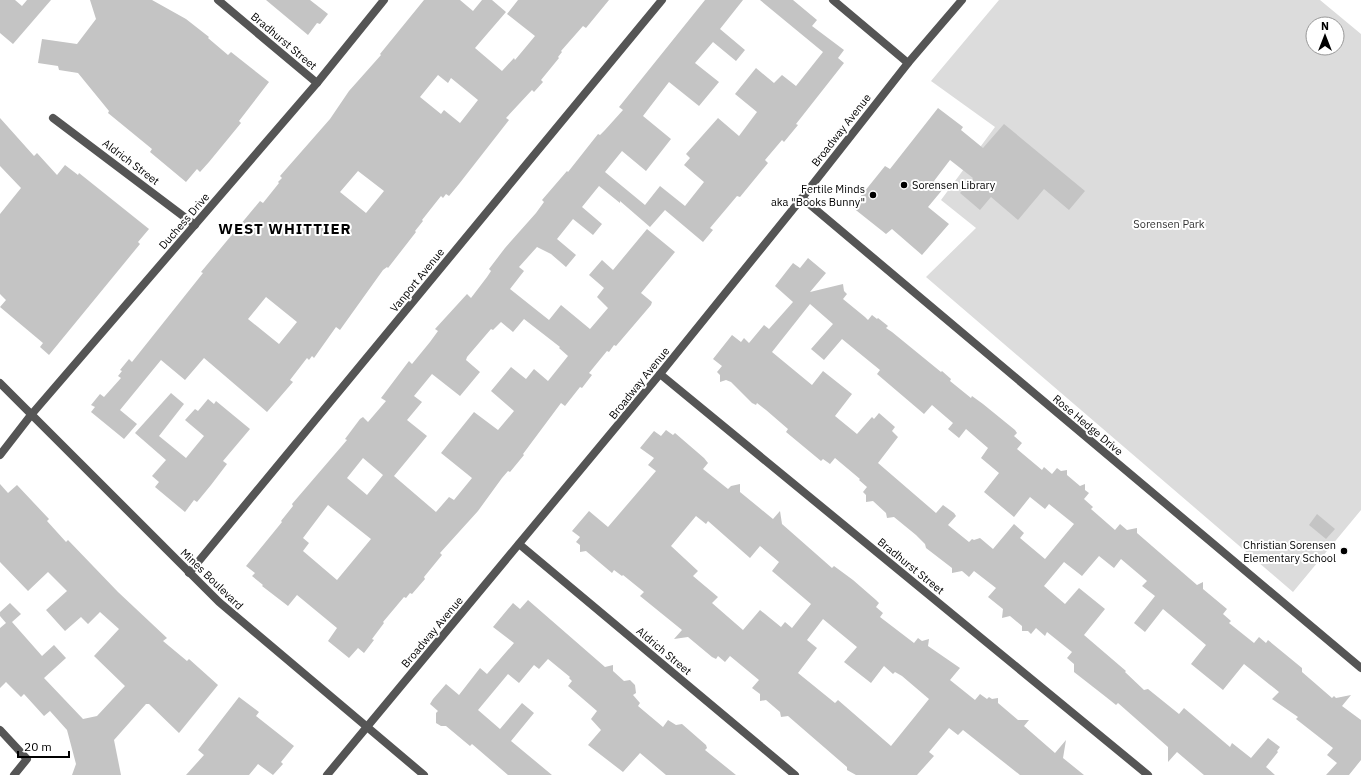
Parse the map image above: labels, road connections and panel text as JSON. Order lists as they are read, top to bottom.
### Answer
{
  "streets": {
    "street": [
      "Bradhurst Street",
      "Broadway Avenue",
      "Aldrich Street",
      "Duchess Drive",
      "Vanport Avenue",
      "Rose Hedge Drive",
      "Mines Boulevard"
    ]
  },
  "crossings": [
    ["Bradhurst Street", "Broadway Avenue"],
    ["Bradhurst Street", "Duchess Drive"],
    ["Broadway Avenue", "Aldrich Street"],
    ["Broadway Avenue", "Rose Hedge Drive"],
    ["Broadway Avenue", "Mines Boulevard"],
    ["Aldrich Street", "Duchess Drive"],
    ["Duchess Drive", "Mines Boulevard"],
    ["Vanport Avenue", "Mines Boulevard"]
  ],
  "districts": ["WEST WHITTIER"],
  "parks": ["Sorensen Park"],
  "places": ["Sorensen Library", "Fertile Minds aka \"Books Bunny\"", "Christian Sorensen Elementary School"],
  "scale_bar": "20 m",
  "north": "top"
}
